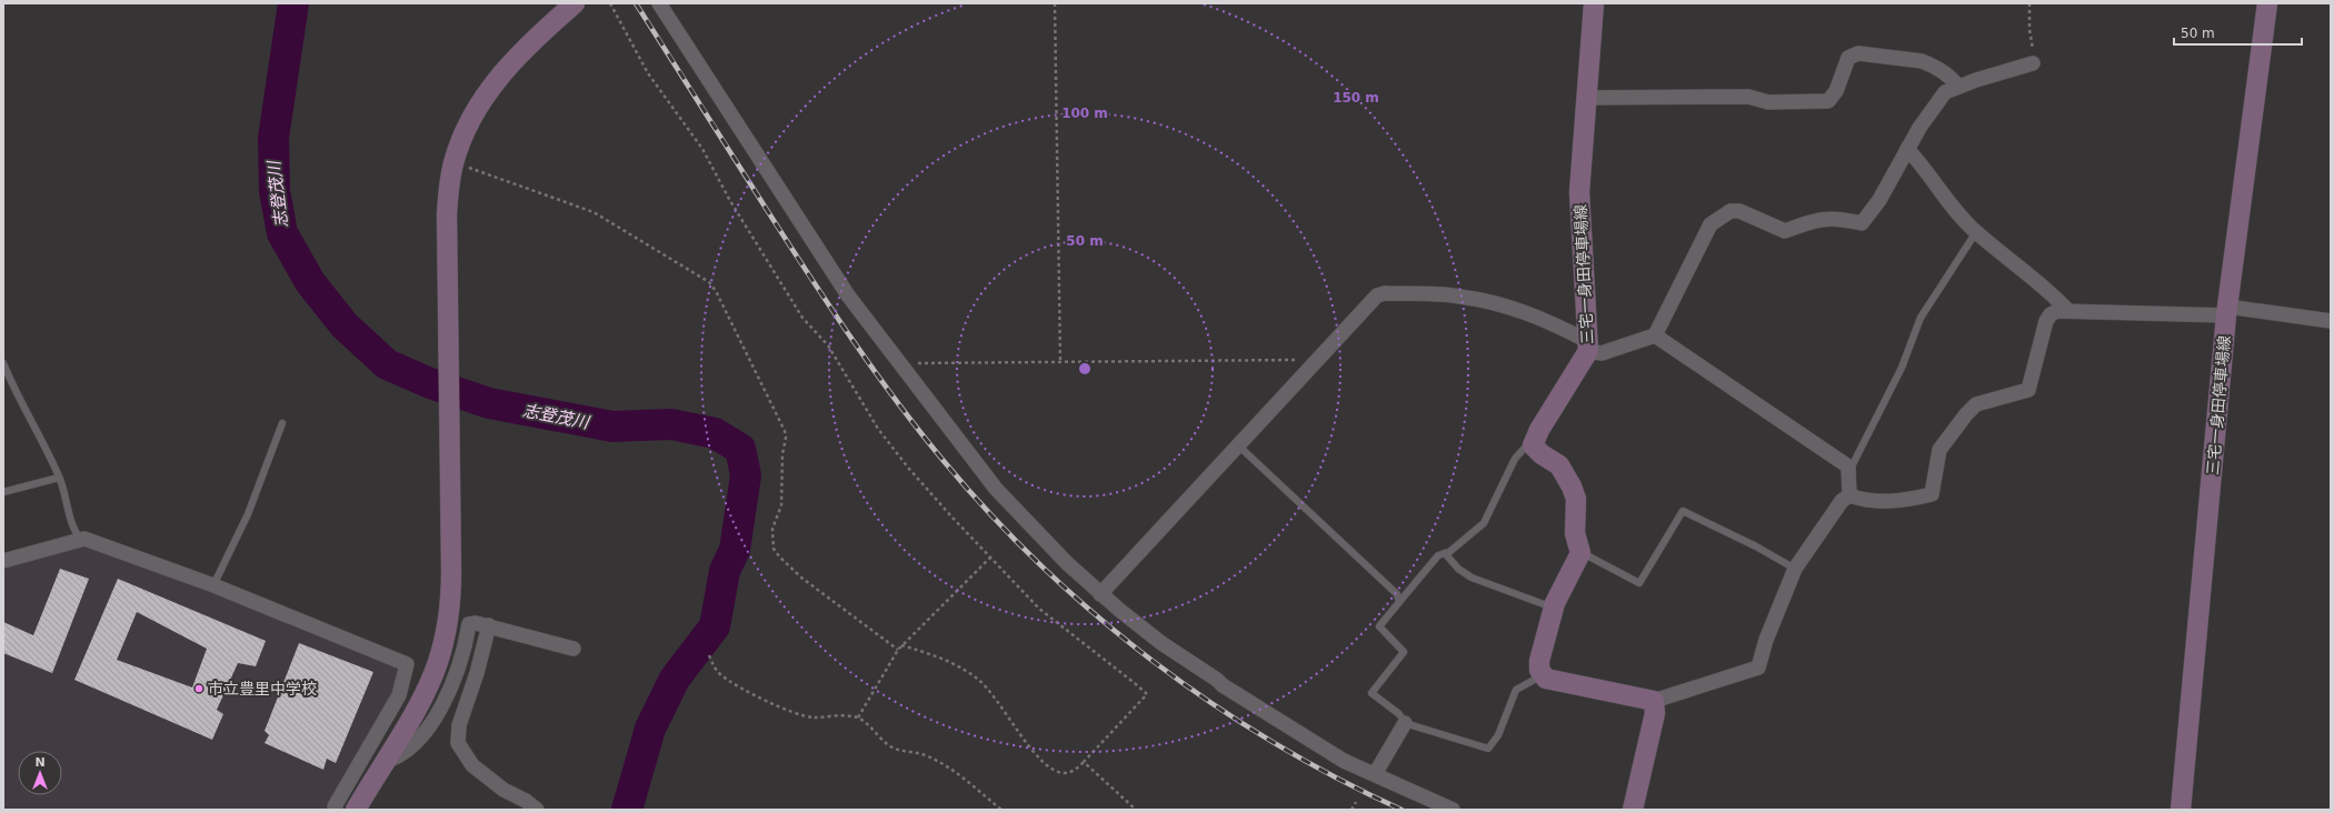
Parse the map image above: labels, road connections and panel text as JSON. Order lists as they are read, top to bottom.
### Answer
{
  "streets": {
    "main road": ["三宅一身田停車場線"]
  },
  "water": ["志登茂川"],
  "places": ["市立豊里中学校"],
  "scale_bar": "50 m",
  "north": "top",
  "rings": ["150 m", "100 m", "50 m"]
}
